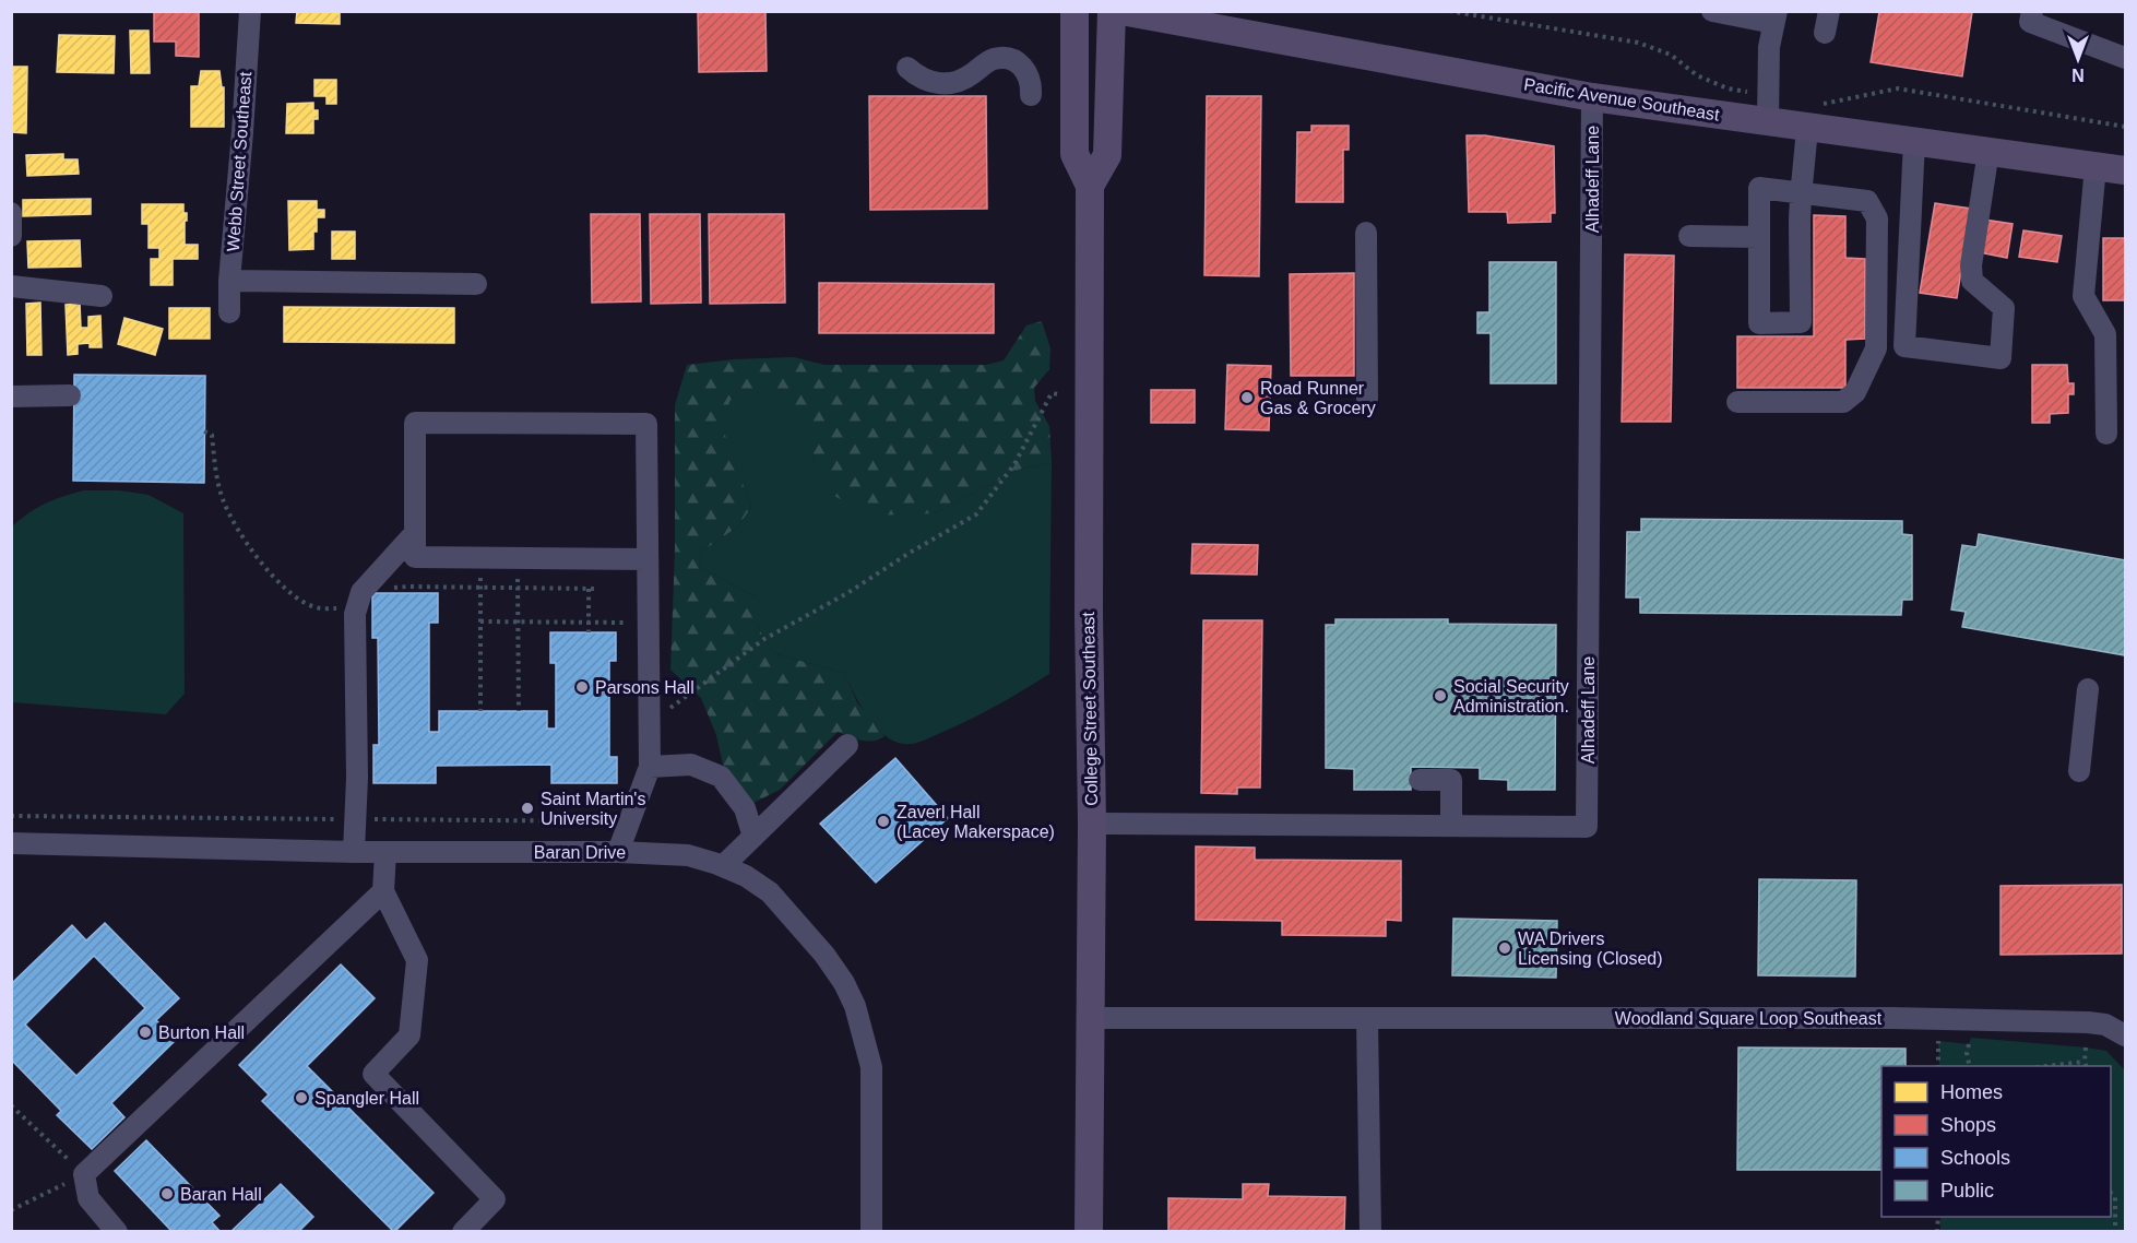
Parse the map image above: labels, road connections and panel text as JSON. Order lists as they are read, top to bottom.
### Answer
{
  "streets": {
    "main road": ["Pacific Avenue Southeast", "College Street Southeast"],
    "street": [
      "Webb Street Southeast",
      "Alhadeff Lane",
      "Baran Drive",
      "Woodland Square Loop Southeast"
    ]
  },
  "crossings": [
    ["Pacific Avenue Southeast", "Alhadeff Lane"],
    ["Alhadeff Lane", "College Street Southeast"],
    ["College Street Southeast", "Woodland Square Loop Southeast"]
  ],
  "places": [
    "Road Runner Gas & Grocery",
    "Parsons Hall",
    "Social Security Administration.",
    "Saint Martin's University",
    "Zaverl Hall (Lacey Makerspace)",
    "WA Drivers Licensing (Closed)",
    "Burton Hall",
    "Spangler Hall",
    "Baran Hall"
  ],
  "legend": [
    "Homes",
    "Shops",
    "Schools",
    "Public"
  ],
  "north": "bottom"
}
